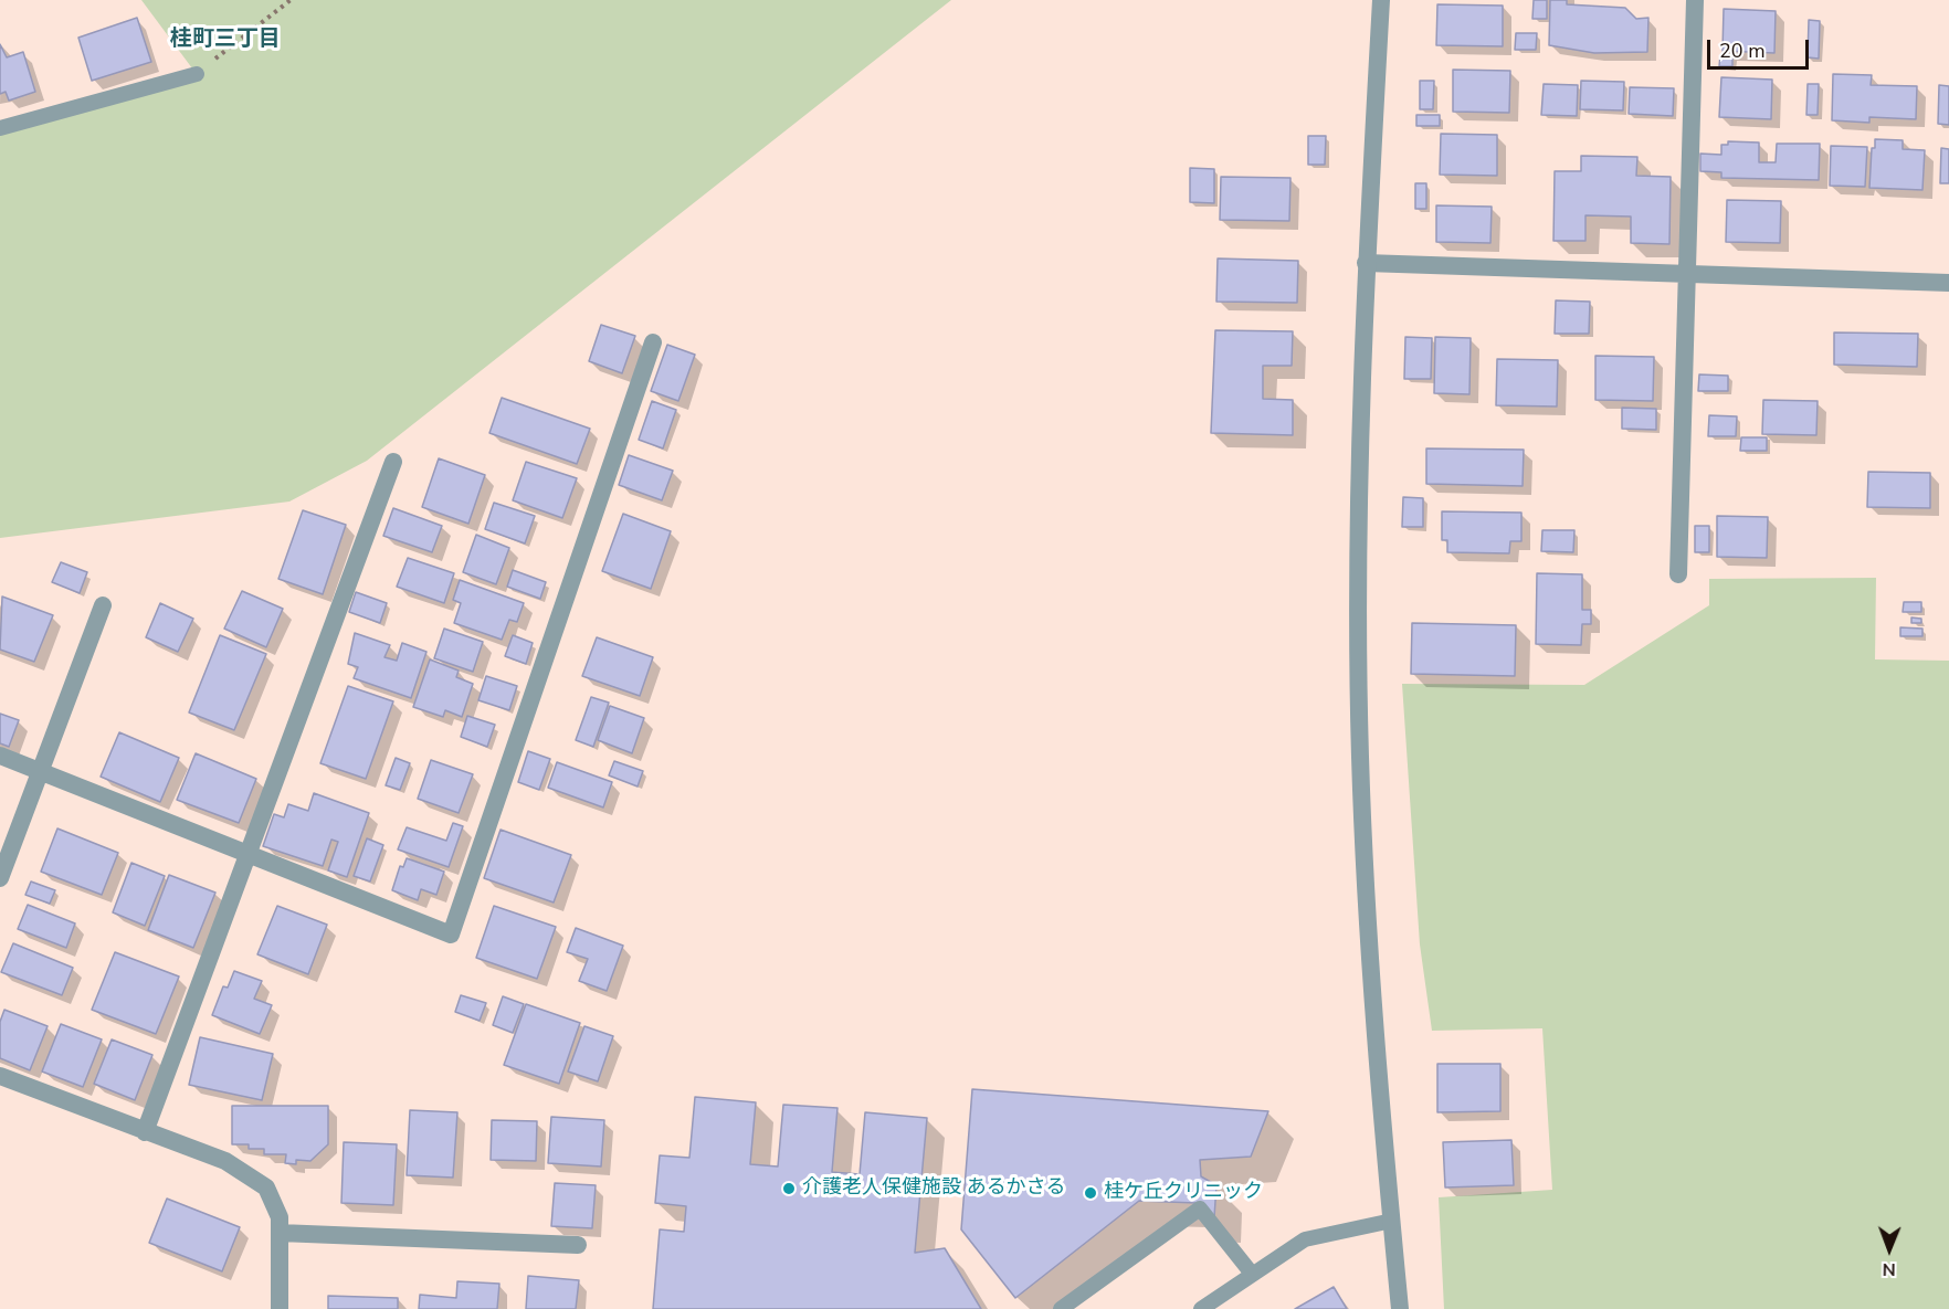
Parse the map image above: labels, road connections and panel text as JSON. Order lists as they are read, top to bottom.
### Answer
{
  "districts": ["桂町三丁目"],
  "places": ["介護老人保健施設 あるかさる", "桂ケ丘クリニック"],
  "scale_bar": "20 m",
  "north": "bottom"
}
